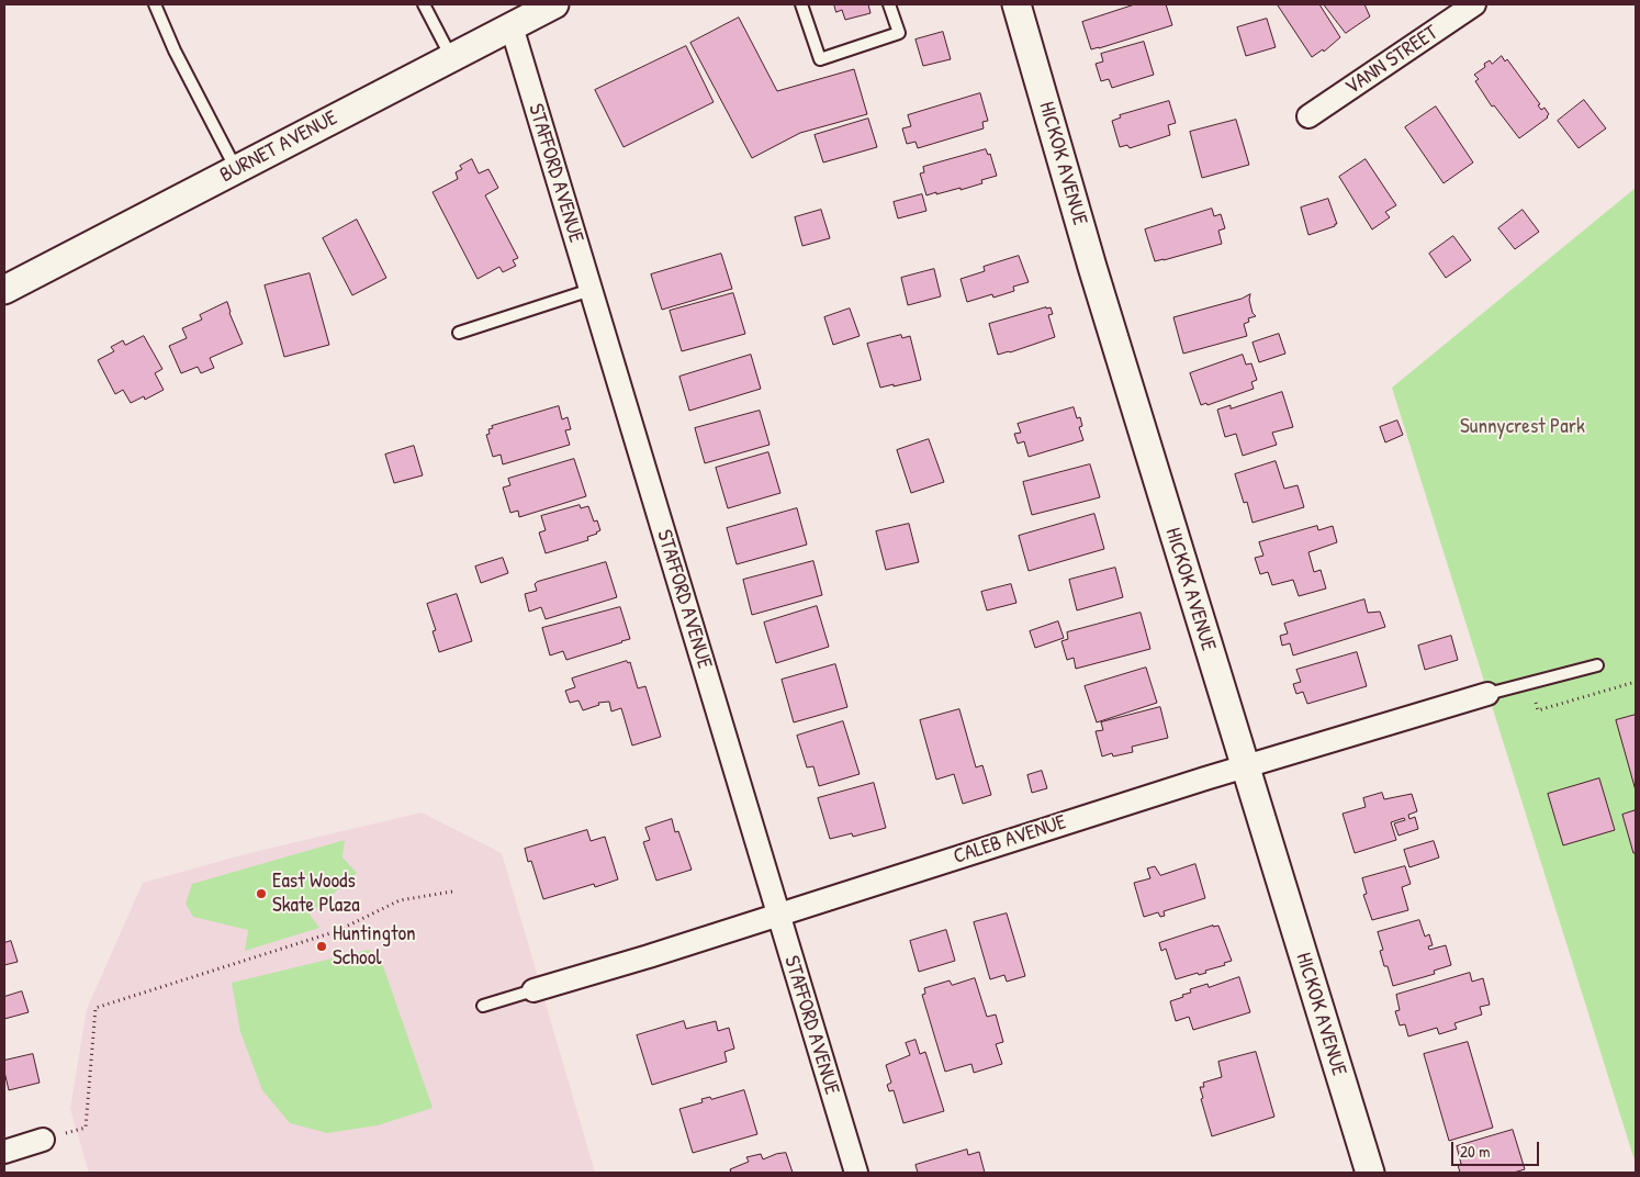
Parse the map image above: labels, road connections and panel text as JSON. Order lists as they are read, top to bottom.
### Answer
{
  "streets": {
    "street": [
      "VANN STREET",
      "BURNET AVENUE",
      "HICKOK AVENUE",
      "STAFFORD AVENUE",
      "CALEB AVENUE"
    ]
  },
  "crossings": [
    ["BURNET AVENUE", "STAFFORD AVENUE"],
    ["HICKOK AVENUE", "CALEB AVENUE"],
    ["STAFFORD AVENUE", "CALEB AVENUE"]
  ],
  "parks": ["Sunnycrest Park"],
  "places": ["East Woods Skate Plaza", "Huntington School"],
  "scale_bar": "20 m"
}
